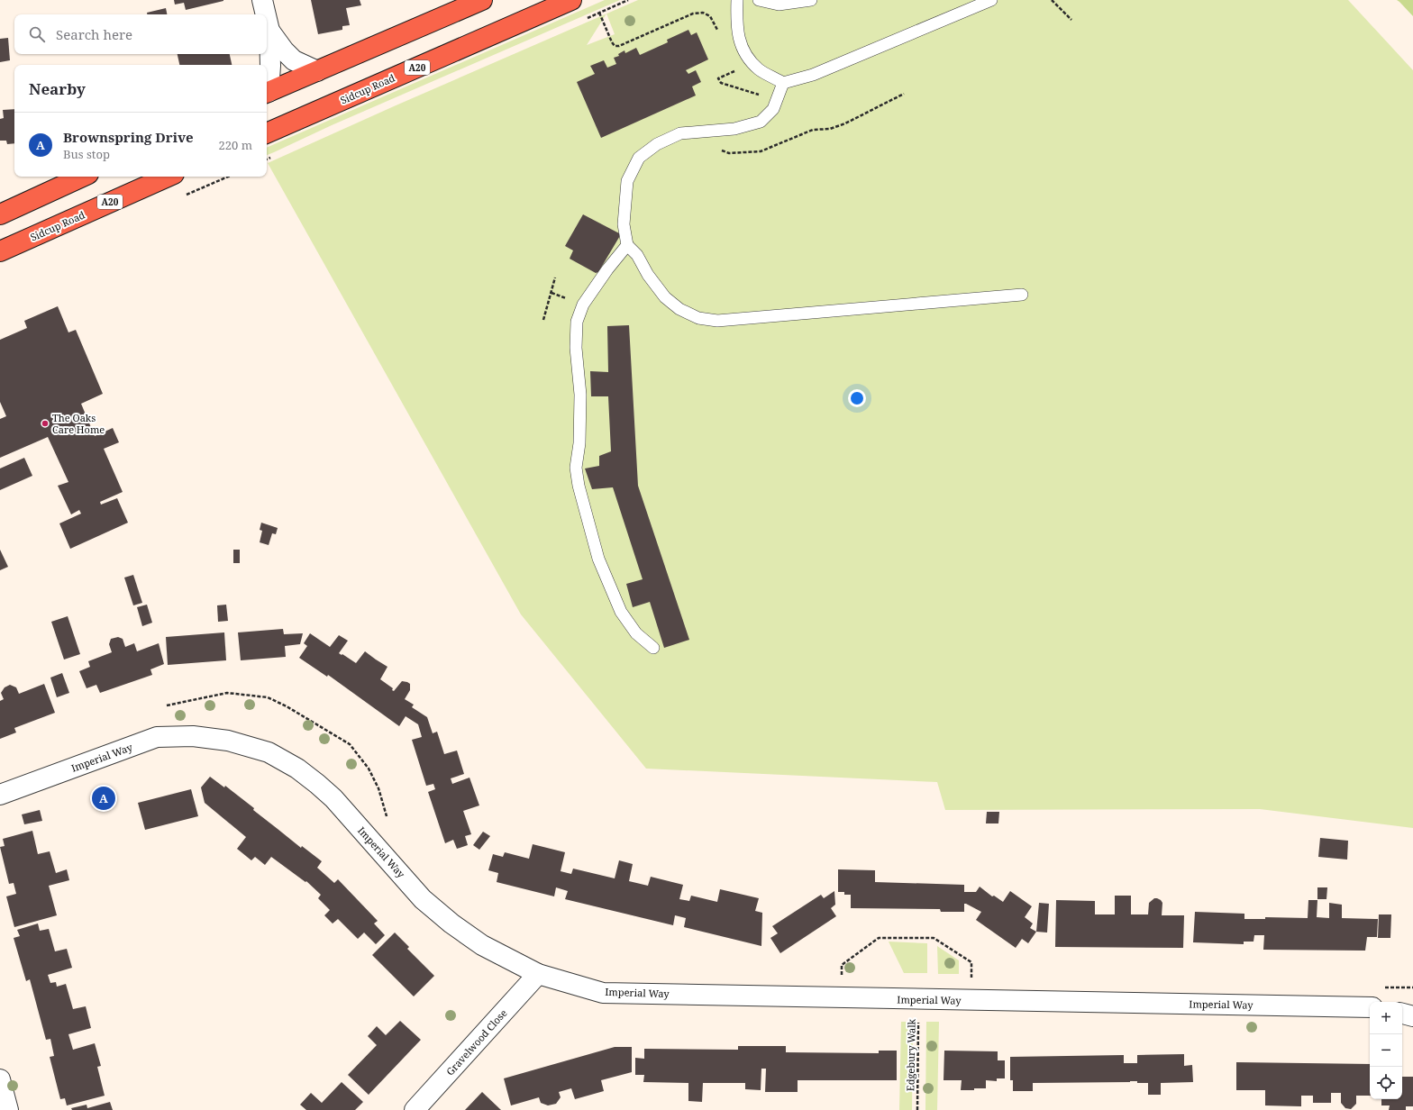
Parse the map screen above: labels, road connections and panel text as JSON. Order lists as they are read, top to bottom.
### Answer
{
  "streets": {
    "highway": ["A20", "Sidcup Road"],
    "street": ["Imperial Way", "Gravelwood Close"],
    "path": ["Edgebury Walk"]
  },
  "crossings": [
    ["Imperial Way", "Gravelwood Close"],
    ["Imperial Way", "Edgebury Walk"]
  ],
  "places": ["The Oaks Care Home"],
  "page": {
    "search": "Search here",
    "heading": "Nearby",
    "list": [
      {
        "mark": "A",
        "name": "Brownspring Drive",
        "note": "Bus stop",
        "value": "220 m"
      }
    ],
    "pins": "A",
    "map_buttons": ["+", "−"]
  }
}
